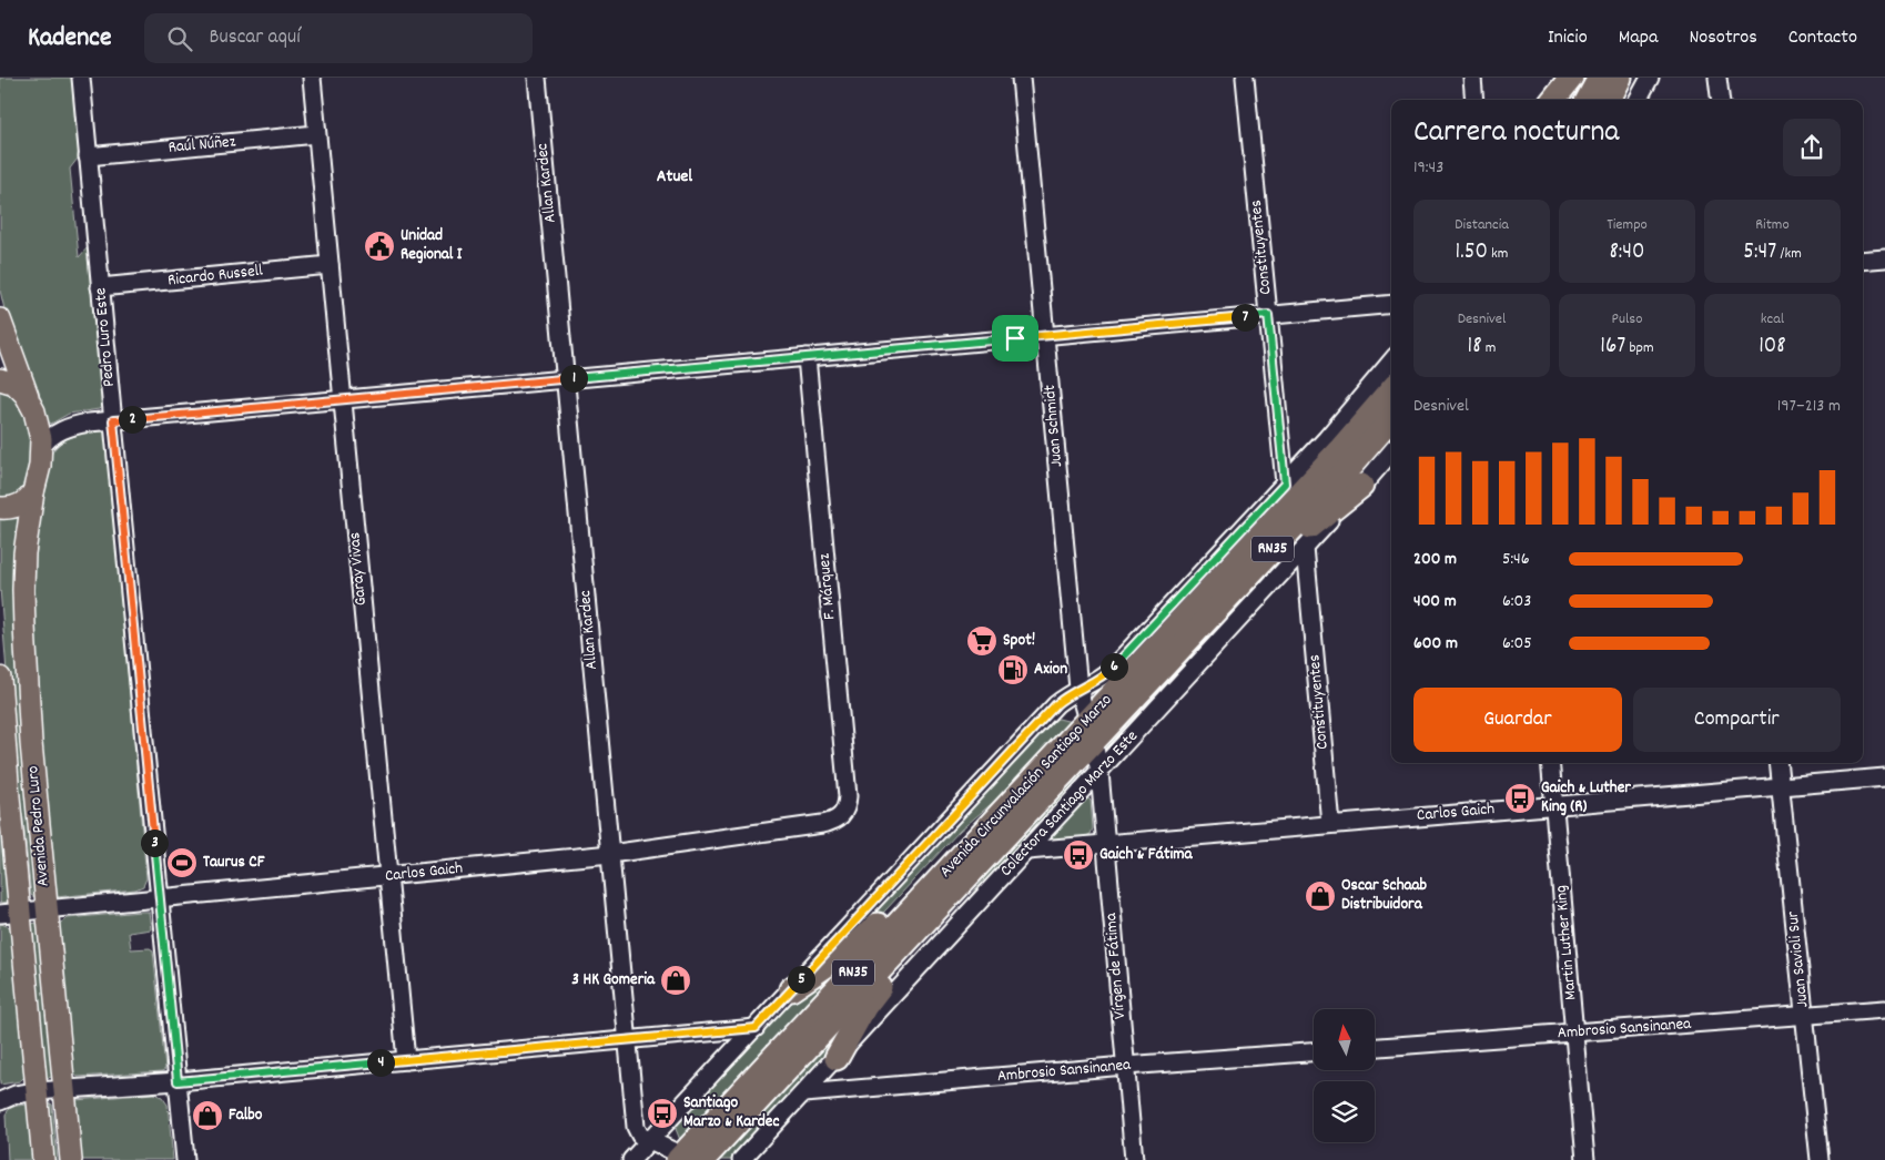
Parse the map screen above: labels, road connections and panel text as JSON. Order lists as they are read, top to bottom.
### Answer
{
  "streets": {
    "highway": ["RN35", "Avenida Circunvalación Santiago Marzo"],
    "main road": ["Avenida Pedro Luro"],
    "street": [
      "Raúl Núñez",
      "Allan Kardec",
      "Constituyentes",
      "Ricardo Russell",
      "Pedro Luro Este",
      "Juan Schmidt",
      "Garay Vivas",
      "F. Márquez",
      "Colectora Santiago Marzo Este",
      "Carlos Gaich",
      "Martin Luther King",
      "Juan Savioli Sur",
      "Vírgen de Fátima",
      "Ambrosio Sansinanea"
    ]
  },
  "crossings": [
    ["Raúl Núñez", "Pedro Luro Este"],
    ["Raúl Núñez", "Garay Vivas"],
    ["Allan Kardec", "Avenida Circunvalación Santiago Marzo"],
    ["Allan Kardec", "Carlos Gaich"],
    ["Constituyentes", "Colectora Santiago Marzo Este"],
    ["Constituyentes", "Carlos Gaich"],
    ["Ricardo Russell", "Pedro Luro Este"],
    ["Ricardo Russell", "Garay Vivas"],
    ["Pedro Luro Este", "Carlos Gaich"],
    ["Juan Schmidt", "Avenida Circunvalación Santiago Marzo"],
    ["Juan Schmidt", "Colectora Santiago Marzo Este"],
    ["Juan Schmidt", "Vírgen de Fátima"],
    ["Garay Vivas", "Carlos Gaich"],
    ["F. Márquez", "Carlos Gaich"],
    ["Colectora Santiago Marzo Este", "Carlos Gaich"],
    ["Colectora Santiago Marzo Este", "Vírgen de Fátima"],
    ["Colectora Santiago Marzo Este", "Ambrosio Sansinanea"],
    ["Carlos Gaich", "Avenida Pedro Luro"],
    ["Carlos Gaich", "Martin Luther King"],
    ["Carlos Gaich", "Juan Savioli Sur"],
    ["Carlos Gaich", "Vírgen de Fátima"],
    ["Martin Luther King", "Ambrosio Sansinanea"],
    ["Juan Savioli Sur", "Ambrosio Sansinanea"],
    ["Vírgen de Fátima", "Ambrosio Sansinanea"]
  ],
  "districts": ["Atuel"],
  "places": {
    "public building": ["Unidad Regional I"],
    "supermarket": ["Spot!"],
    "fuel station": ["Axion"],
    "bus stop": ["Gaich & Luther King (R)", "Gaich & Fátima", "Santiago Marzo & Kardec"],
    "sports": ["Taurus CF"],
    "shop": ["Oscar Schaab Distribuidora", "3 HK Gomeria", "Falbo"]
  },
  "north": "top",
  "page": {
    "header": "Kadence",
    "search": "Buscar aquí",
    "nav": [
      "Inicio",
      "Mapa",
      "Nosotros",
      "Contacto"
    ],
    "heading": ["Carrera nocturna", "19:43"],
    "stats": [
      ["Distancia", "1.50 km"],
      ["Tiempo", "8:40"],
      ["Ritmo", "5:47 /km"],
      ["Desnivel", "18 m"],
      ["Pulso", "167 bpm"],
      ["kcal", "108"]
    ],
    "pins": [
      "7",
      "1",
      "2",
      "6",
      "3",
      "5",
      "4"
    ],
    "chart": ["Desnivel", "197–213 m"],
    "list": [
      {
        "name": "200 m",
        "note": "5:46"
      },
      {
        "name": "400 m",
        "note": "6:03"
      },
      {
        "name": "600 m",
        "note": "6:05"
      }
    ],
    "buttons": ["Guardar", "Compartir"]
  }
}
